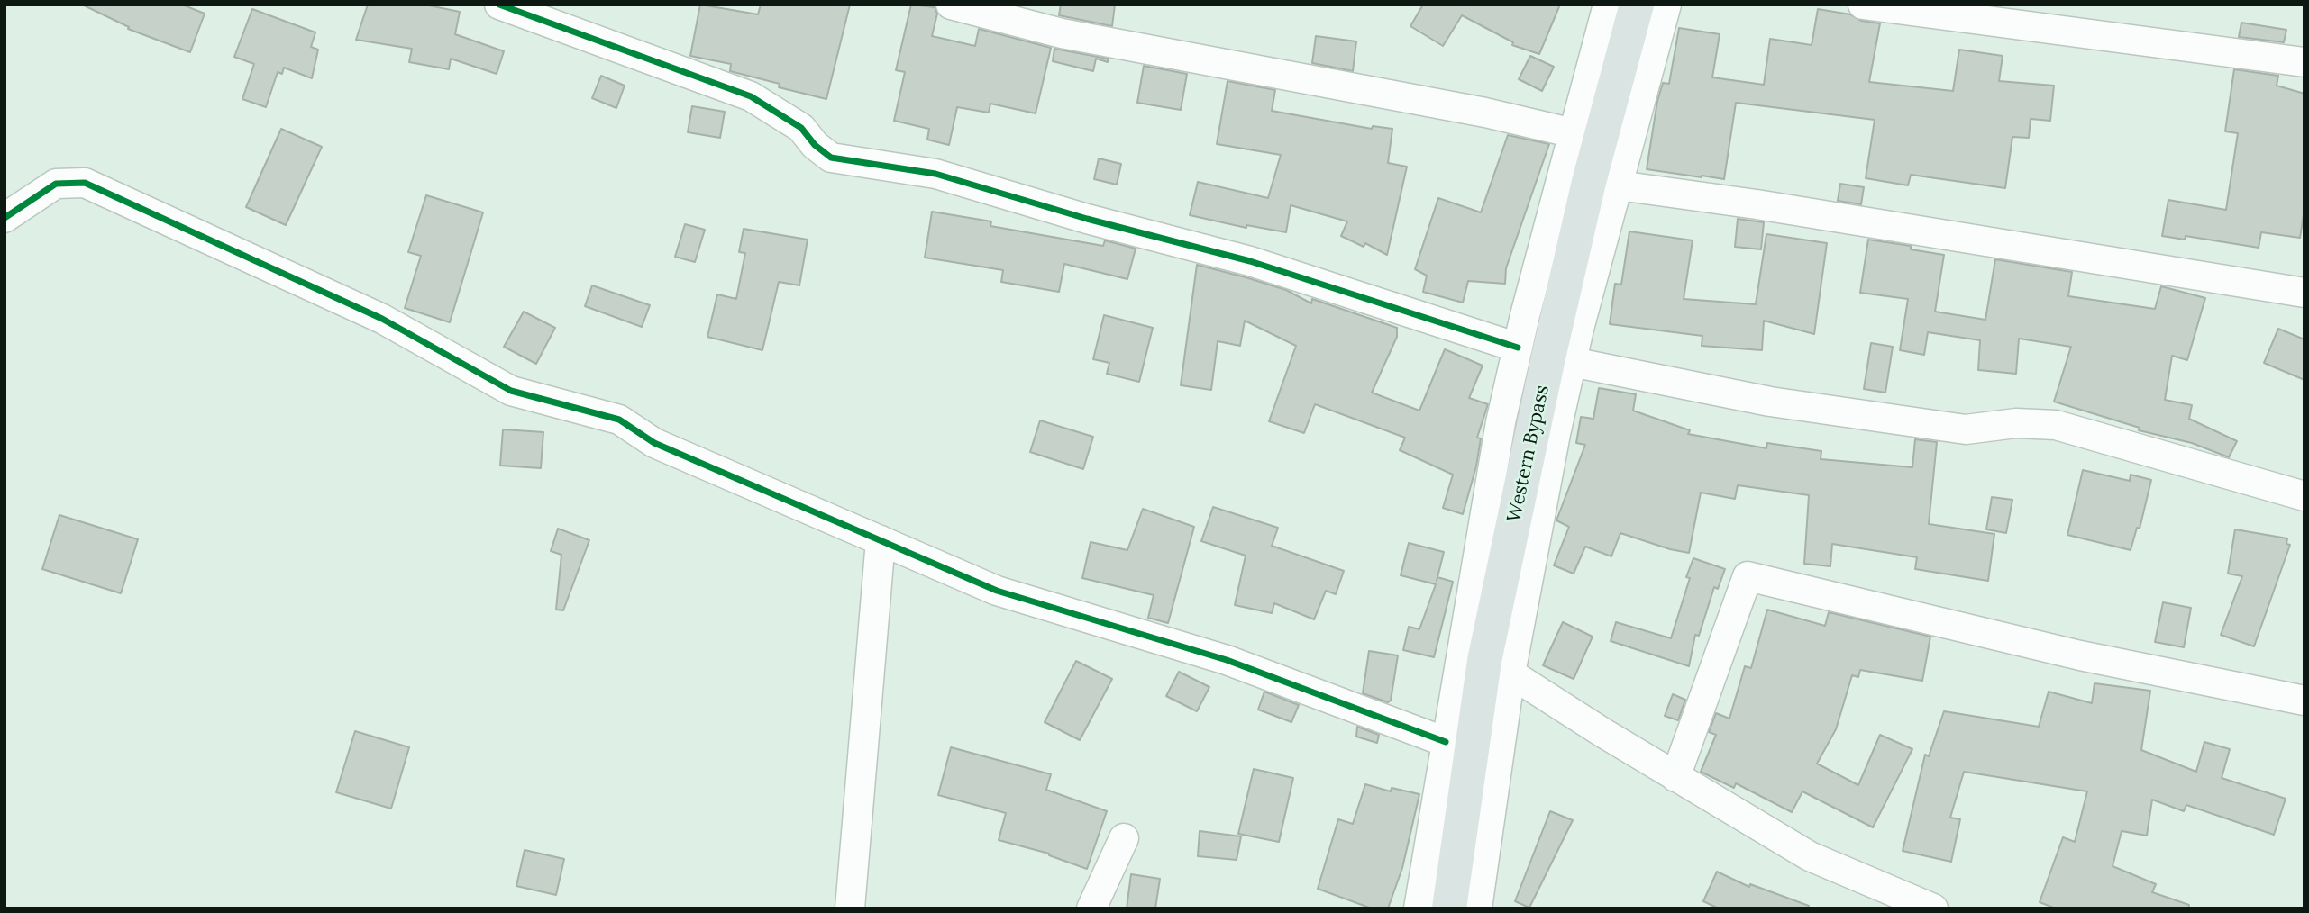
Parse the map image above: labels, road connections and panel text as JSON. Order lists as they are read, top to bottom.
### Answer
{
  "streets": {
    "main road": ["Western Bypass"]
  }
}
